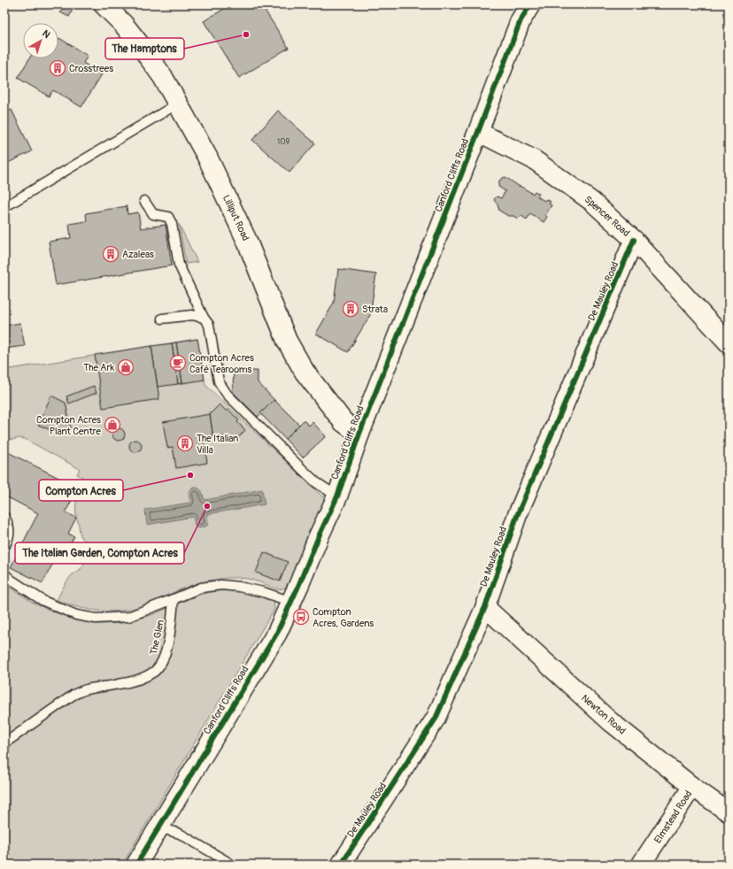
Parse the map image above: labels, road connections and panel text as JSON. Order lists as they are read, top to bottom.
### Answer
{
  "streets": {
    "street": [
      "Canford Cliffs Road",
      "Spencer Road",
      "Lilliput Road",
      "De Mauley Road",
      "Newton Road",
      "Elmstead Road"
    ],
    "lane": ["The Glen"]
  },
  "crossings": [
    ["Canford Cliffs Road", "Spencer Road"],
    ["Canford Cliffs Road", "Lilliput Road"],
    ["Spencer Road", "De Mauley Road"],
    ["De Mauley Road", "Newton Road"],
    ["Newton Road", "Elmstead Road"]
  ],
  "places": {
    "other": ["The Hamptons", "Compton Acres", "The Italian Garden, Compton Acres"],
    "building": [
      "Crosstrees",
      "Azaleas",
      "Strata",
      "The Italian Villa"
    ],
    "cafe": ["Compton Acres Café Tearooms"],
    "shop": ["The Ark", "Compton Acres Plant Centre"],
    "bus stop": ["Compton Acres, Gardens"]
  },
  "house_numbers": ["109"],
  "north": "top right"
}
